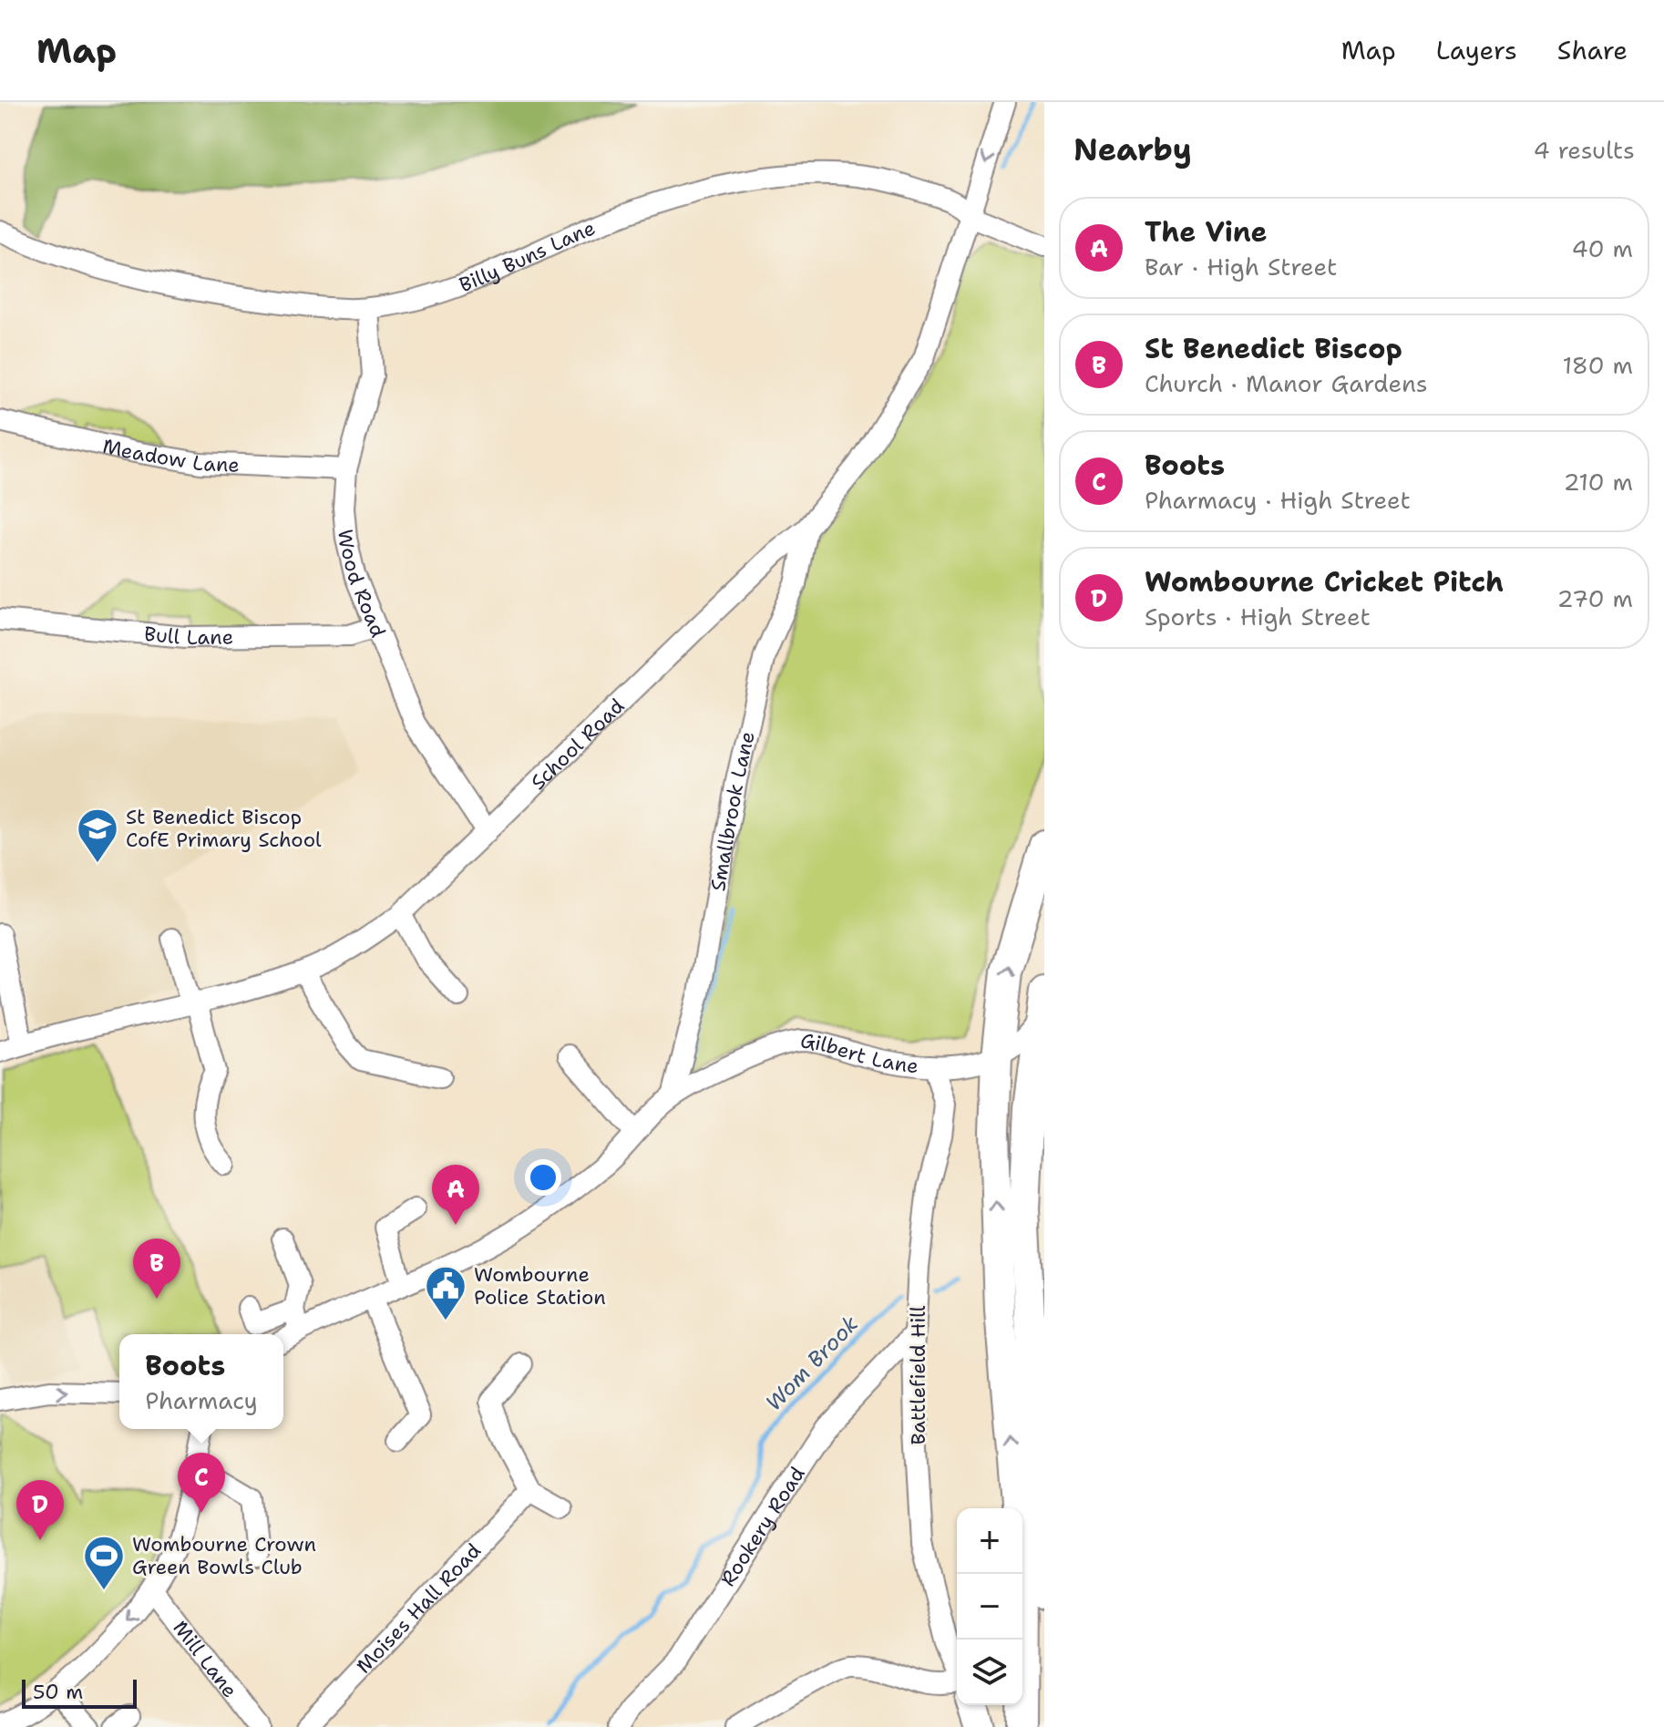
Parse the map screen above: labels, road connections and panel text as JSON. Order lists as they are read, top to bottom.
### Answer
{
  "streets": {
    "street": [
      "Billy Buns Lane",
      "Meadow Lane",
      "Wood Road",
      "Bull Lane",
      "School Road",
      "Smallbrook Lane",
      "Gilbert Lane",
      "Battlefield Hill",
      "Rookery Road",
      "Moises Hall Road",
      "Mill Lane"
    ]
  },
  "crossings": [
    ["Billy Buns Lane", "Wood Road"],
    ["Billy Buns Lane", "School Road"],
    ["Meadow Lane", "Wood Road"],
    ["Wood Road", "Bull Lane"],
    ["Wood Road", "School Road"],
    ["School Road", "Smallbrook Lane"],
    ["Smallbrook Lane", "Gilbert Lane"],
    ["Gilbert Lane", "Battlefield Hill"],
    ["Battlefield Hill", "Rookery Road"]
  ],
  "water": ["Wom Brook"],
  "places": {
    "school or university": ["St Benedict Biscop CofE Primary School"],
    "public building": ["Wombourne Police Station"],
    "sports": ["Wombourne Crown Green Bowls Club"]
  },
  "scale_bar": "50 m",
  "page": {
    "header": "Map",
    "nav": ["Map", "Layers", "Share"],
    "heading": ["Nearby", "4 results"],
    "list": [
      {
        "mark": "A",
        "name": "The Vine",
        "note": "Bar · High Street",
        "value": "40 m"
      },
      {
        "mark": "B",
        "name": "St Benedict Biscop",
        "note": "Church · Manor Gardens",
        "value": "180 m"
      },
      {
        "mark": "C",
        "name": "Boots",
        "note": "Pharmacy · High Street",
        "value": "210 m"
      },
      {
        "mark": "D",
        "name": "Wombourne Cricket Pitch",
        "note": "Sports · High Street",
        "value": "270 m"
      }
    ],
    "pins": [
      "A",
      "B",
      "C",
      "D"
    ],
    "popup": ["Boots", "Pharmacy"],
    "map_buttons": ["+", "−"],
    "scale": "50 m"
  }
}
